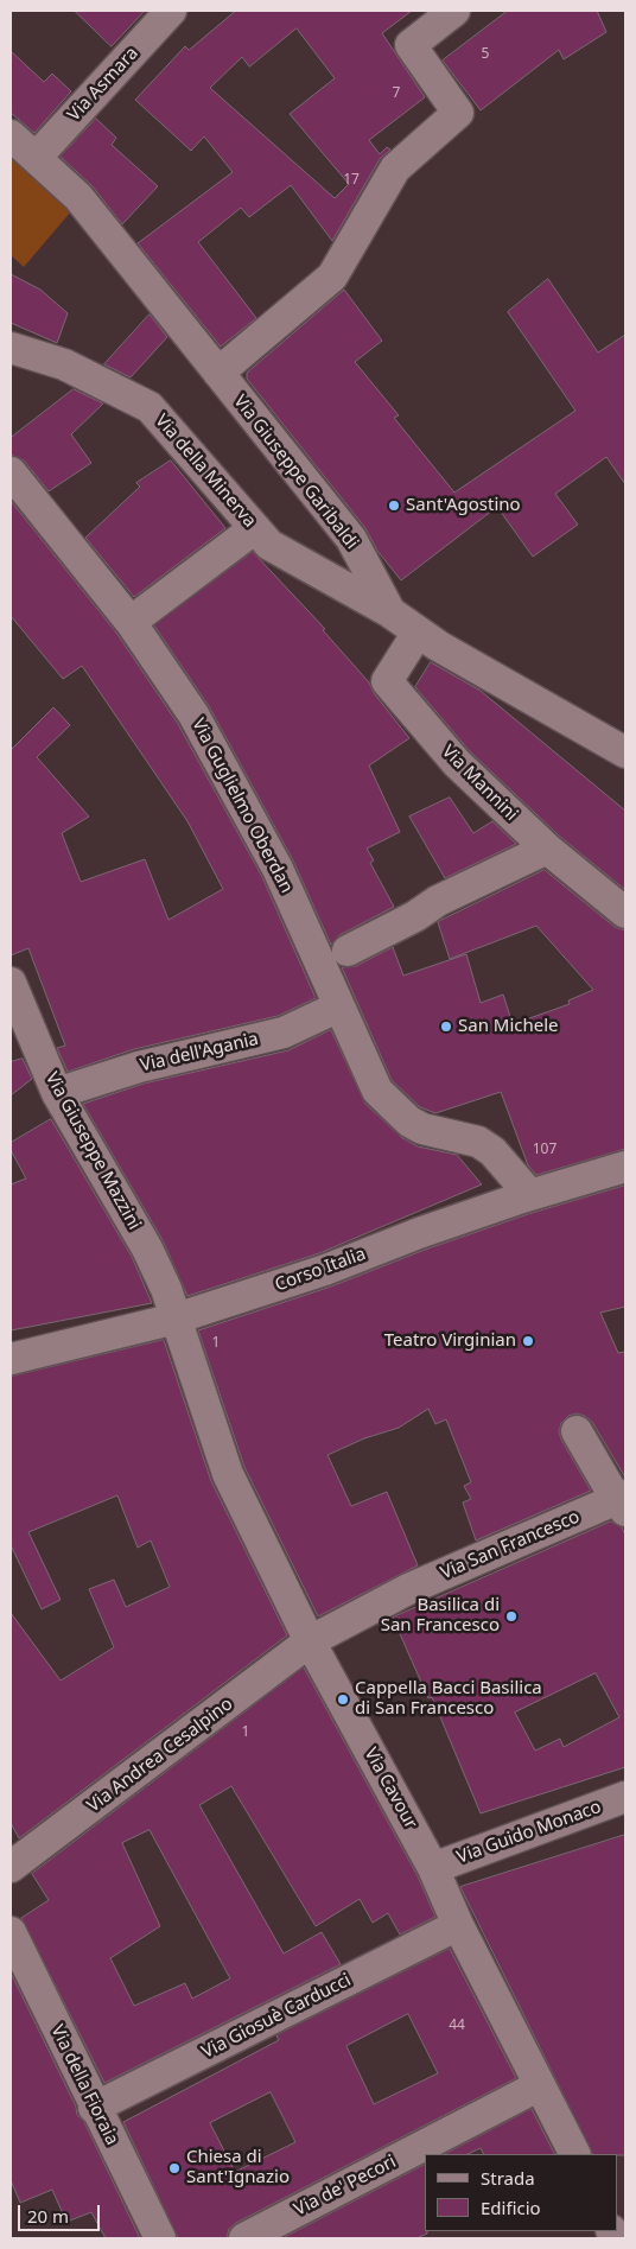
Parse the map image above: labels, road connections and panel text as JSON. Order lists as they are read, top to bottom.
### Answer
{
  "streets": {
    "street": [
      "Via Asmara",
      "Via della Minerva",
      "Via Giuseppe Garibaldi",
      "Via Mannini",
      "Via Guglielmo Oberdan",
      "Via dell'Agania",
      "Via Giuseppe Mazzini",
      "Corso Italia",
      "Via San Francesco",
      "Via Andrea Cesalpino",
      "Via Cavour",
      "Via Guido Monaco",
      "Via Giosuè Carducci",
      "Via della Fioraia",
      "Via de' Pecori"
    ]
  },
  "crossings": [
    ["Via Asmara", "Via Giuseppe Garibaldi"],
    ["Via della Minerva", "Via Giuseppe Garibaldi"],
    ["Via Giuseppe Garibaldi", "Via Mannini"],
    ["Via Guglielmo Oberdan", "Via dell'Agania"],
    ["Via Guglielmo Oberdan", "Corso Italia"],
    ["Via dell'Agania", "Via Giuseppe Mazzini"],
    ["Via Giuseppe Mazzini", "Corso Italia"],
    ["Via Giuseppe Mazzini", "Via Cavour"],
    ["Corso Italia", "Via Cavour"],
    ["Via San Francesco", "Via Andrea Cesalpino"],
    ["Via San Francesco", "Via Cavour"],
    ["Via Andrea Cesalpino", "Via Cavour"],
    ["Via Cavour", "Via Guido Monaco"],
    ["Via Cavour", "Via Giosuè Carducci"],
    ["Via Cavour", "Via de' Pecori"],
    ["Via Giosuè Carducci", "Via della Fioraia"]
  ],
  "places": [
    "Sant'Agostino",
    "San Michele",
    "Teatro Virginian",
    "Basilica di San Francesco",
    "Cappella Bacci Basilica di San Francesco",
    "Chiesa di Sant'Ignazio"
  ],
  "house_numbers": [
    "5",
    "7",
    "17",
    "107",
    "1",
    "1",
    "44"
  ],
  "legend": ["Strada", "Edificio"],
  "scale_bar": "20 m"
}
